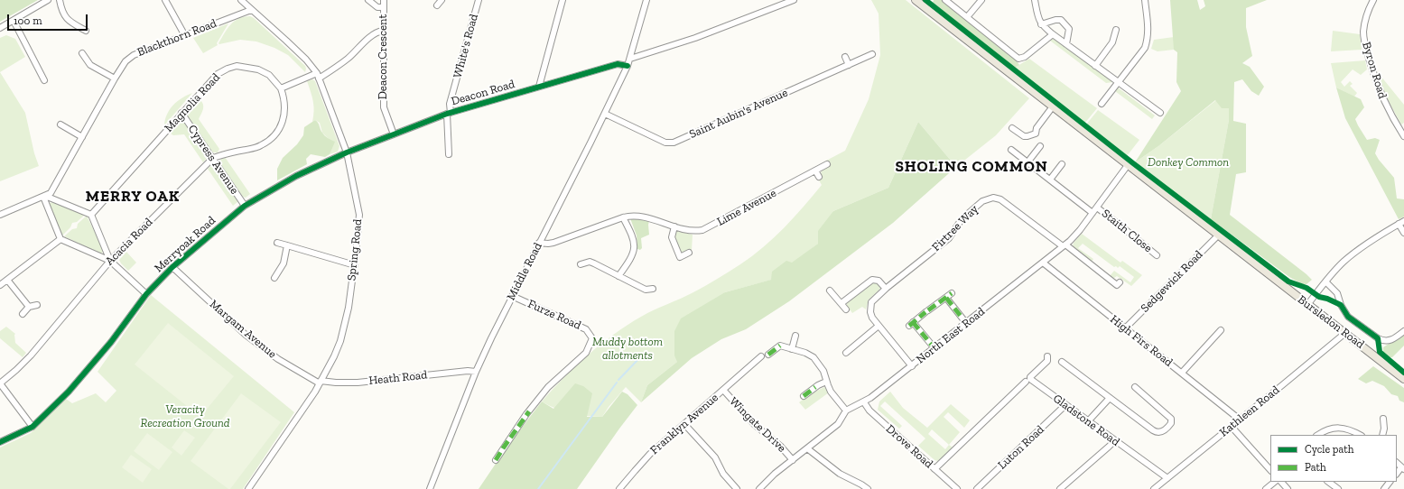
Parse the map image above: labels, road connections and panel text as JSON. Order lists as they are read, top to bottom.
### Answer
{
  "streets": {
    "main road": ["Bursledon Road"],
    "street": [
      "Blackthorn Road",
      "White's Road",
      "Deacon Crescent",
      "Byron Road",
      "Deacon Road",
      "Magnolia Road",
      "Saint Aubin's Avenue",
      "Cypress Avenue",
      "Lime Avenue",
      "Firtree Way",
      "Staith Close",
      "Acacia Road",
      "Merryoak Road",
      "Spring Road",
      "Middle Road",
      "Sedgewick Road",
      "Furze Road",
      "Margam Avenue",
      "North East Road",
      "High Firs Road",
      "Heath Road",
      "Kathleen Road",
      "Gladstone Road",
      "Franklyn Avenue",
      "Wingate Drive",
      "Drove Road",
      "Luton Road"
    ]
  },
  "crossings": [
    ["Blackthorn Road", "Spring Road"],
    ["White's Road", "Deacon Road"],
    ["Deacon Crescent", "Deacon Road"],
    ["Deacon Road", "Merryoak Road"],
    ["Deacon Road", "Spring Road"],
    ["Deacon Road", "Middle Road"],
    ["Magnolia Road", "Cypress Avenue"],
    ["Magnolia Road", "Acacia Road"],
    ["Saint Aubin's Avenue", "Middle Road"],
    ["Cypress Avenue", "Acacia Road"],
    ["Cypress Avenue", "Merryoak Road"],
    ["Lime Avenue", "Middle Road"],
    ["Firtree Way", "North East Road"],
    ["Staith Close", "North East Road"],
    ["Merryoak Road", "Spring Road"],
    ["Merryoak Road", "Margam Avenue"],
    ["Spring Road", "Margam Avenue"],
    ["Spring Road", "Heath Road"],
    ["Middle Road", "Furze Road"],
    ["Middle Road", "Heath Road"],
    ["Sedgewick Road", "Bursledon Road"],
    ["Sedgewick Road", "High Firs Road"],
    ["Bursledon Road", "North East Road"],
    ["Bursledon Road", "Kathleen Road"],
    ["Margam Avenue", "Heath Road"],
    ["North East Road", "High Firs Road"],
    ["North East Road", "Drove Road"],
    ["High Firs Road", "Kathleen Road"],
    ["Kathleen Road", "Gladstone Road"],
    ["Gladstone Road", "Luton Road"],
    ["Franklyn Avenue", "Wingate Drive"]
  ],
  "districts": ["SHOLING COMMON", "MERRY OAK"],
  "parks": ["Donkey Common", "Muddy bottom allotments", "Veracity Recreation Ground"],
  "legend": ["Cycle path", "Path"],
  "scale_bar": "100 m"
}
